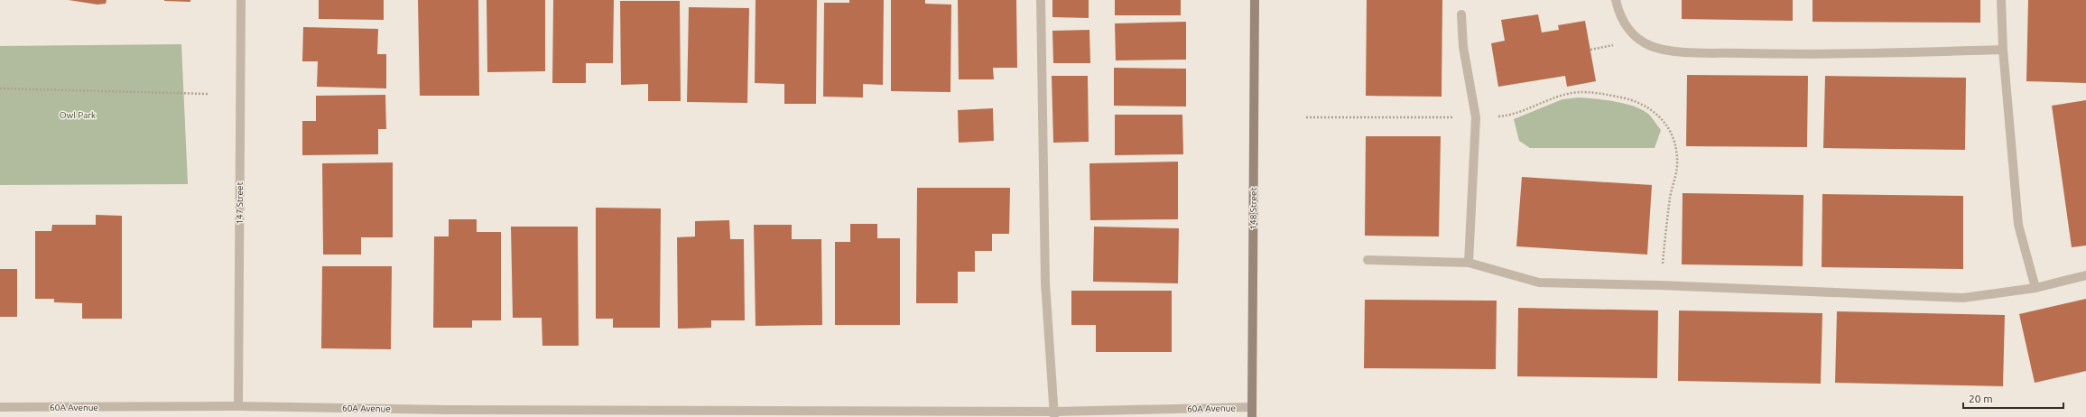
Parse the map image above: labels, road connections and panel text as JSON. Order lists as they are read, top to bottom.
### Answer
{
  "streets": {
    "main road": ["148 Street"],
    "street": ["147 Street", "60A Avenue"]
  },
  "crossings": [
    ["147 Street", "60A Avenue"],
    ["148 Street", "60A Avenue"]
  ],
  "parks": ["Owl Park"],
  "scale_bar": "20 m"
}
